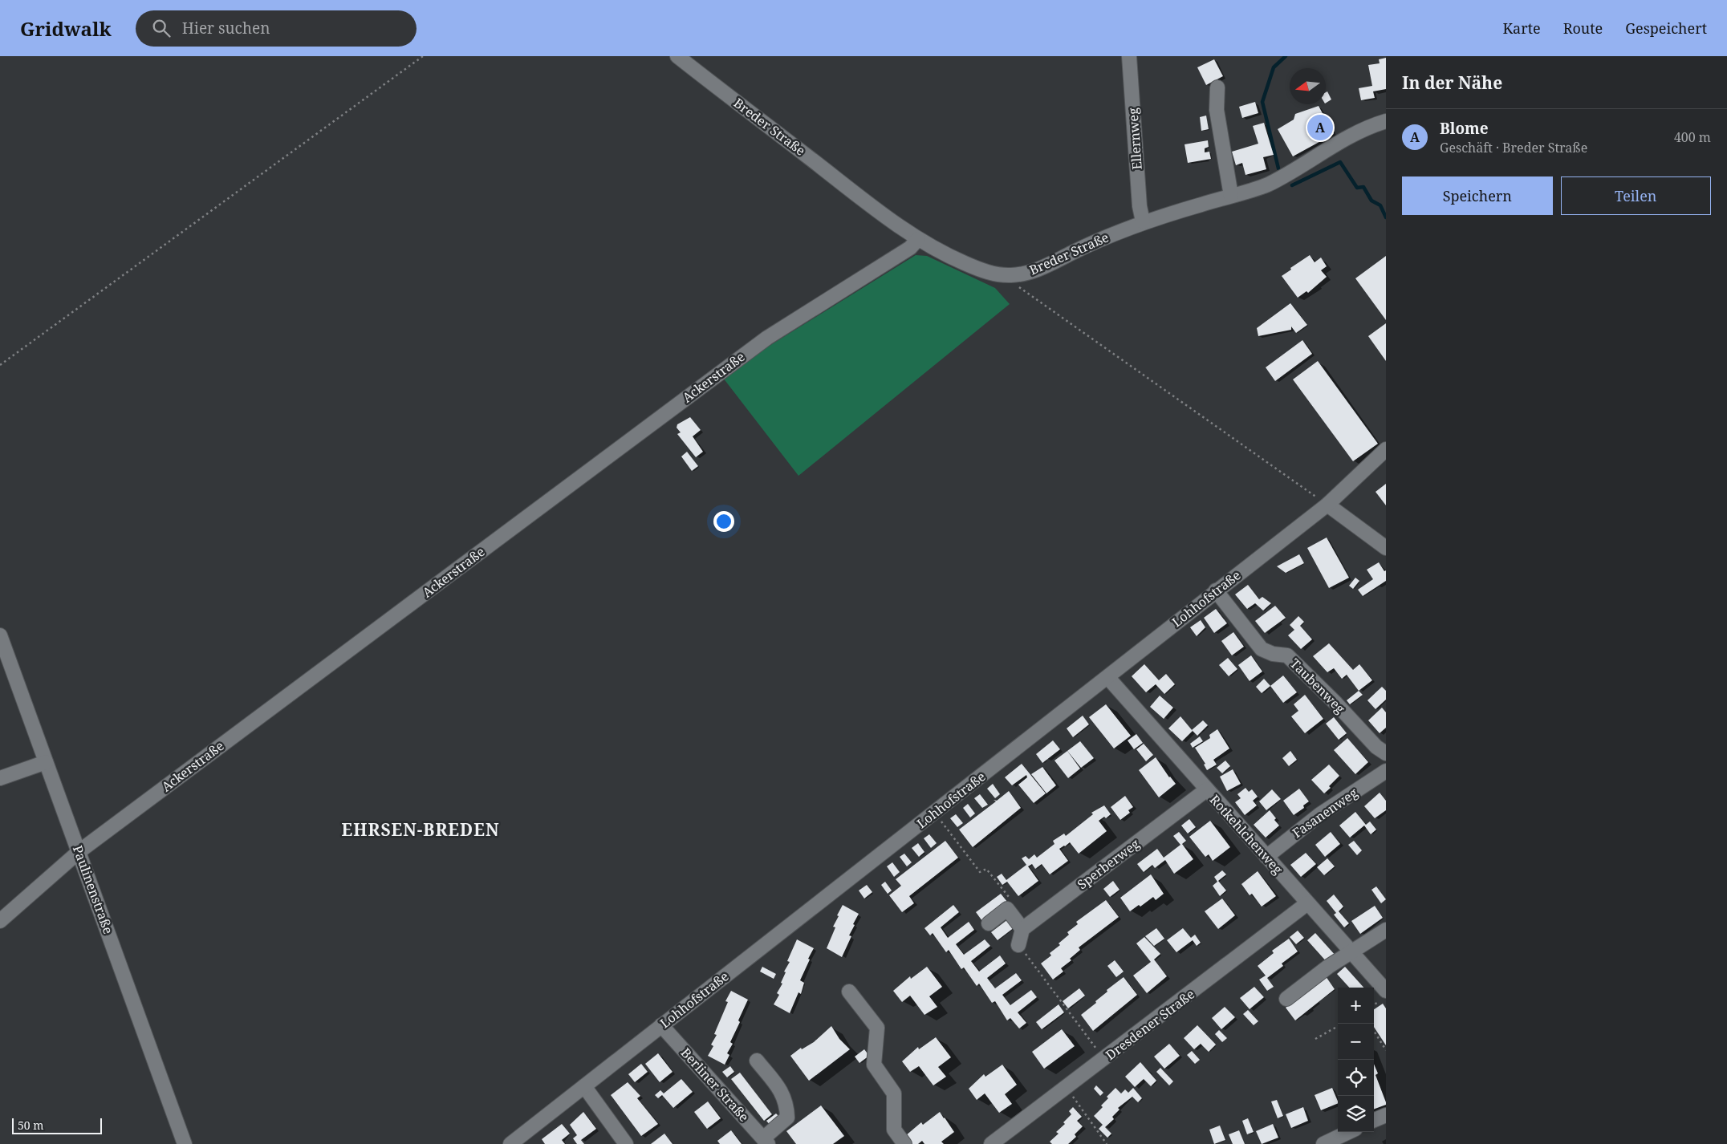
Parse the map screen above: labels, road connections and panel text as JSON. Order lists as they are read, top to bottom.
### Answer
{
  "streets": {
    "street": [
      "Breder Straße",
      "Ellernweg",
      "Ackerstraße",
      "Lohhofstraße",
      "Taubenweg",
      "Fasanenweg",
      "Rotkehlchenweg",
      "Sperberweg",
      "Paulinenstraße",
      "Dresdener Straße",
      "Berliner Straße"
    ]
  },
  "crossings": [
    ["Breder Straße", "Ellernweg"],
    ["Breder Straße", "Ackerstraße"],
    ["Ackerstraße", "Paulinenstraße"],
    ["Lohhofstraße", "Taubenweg"],
    ["Lohhofstraße", "Rotkehlchenweg"],
    ["Lohhofstraße", "Berliner Straße"],
    ["Fasanenweg", "Rotkehlchenweg"],
    ["Rotkehlchenweg", "Sperberweg"],
    ["Rotkehlchenweg", "Dresdener Straße"]
  ],
  "districts": ["EHRSEN-BREDEN"],
  "scale_bar": "50 m",
  "north": "left",
  "page": {
    "header": "Gridwalk",
    "search": "Hier suchen",
    "nav": ["Karte", "Route", "Gespeichert"],
    "heading": "In der Nähe",
    "list": [
      {
        "mark": "A",
        "name": "Blome",
        "note": "Geschäft · Breder Straße",
        "value": "400 m"
      }
    ],
    "pins": "A",
    "buttons": ["Speichern", "Teilen"],
    "map_buttons": ["+", "−"],
    "scale": "50 m"
  }
}
